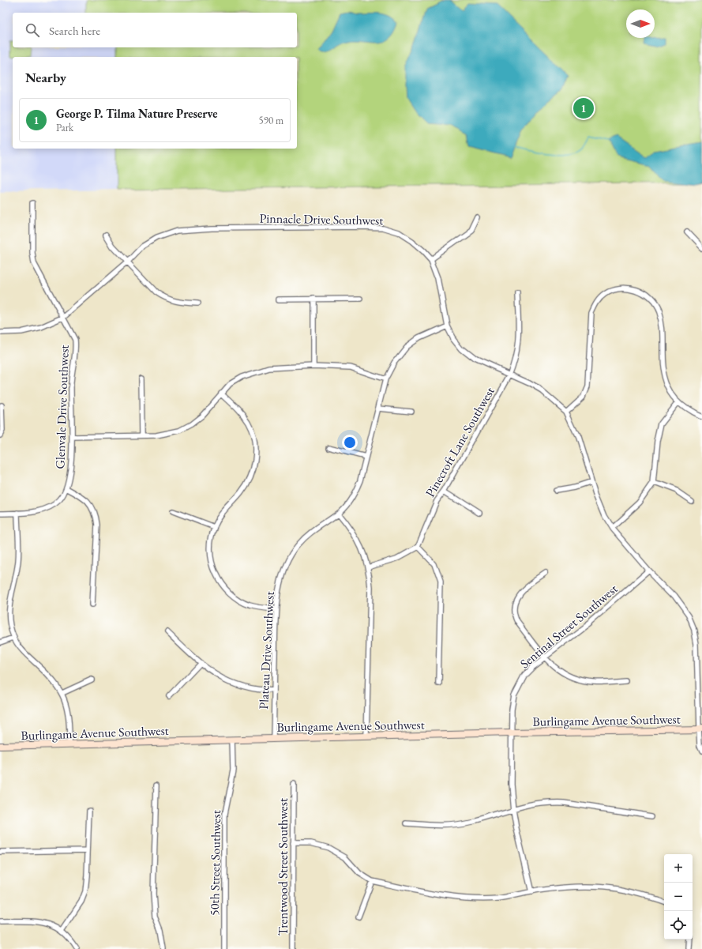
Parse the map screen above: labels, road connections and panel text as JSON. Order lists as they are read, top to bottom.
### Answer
{
  "streets": {
    "street": [
      "Pinnacle Drive Southwest",
      "Glenvale Drive Southwest",
      "Pinecroft Lane Southwest",
      "Sentinal Street Southwest",
      "Plateau Drive Southwest",
      "Burlingame Avenue Southwest",
      "50th Street Southwest",
      "Trentwood Street Southwest"
    ]
  },
  "crossings": [
    ["Pinnacle Drive Southwest", "Glenvale Drive Southwest"],
    ["Pinnacle Drive Southwest", "Pinecroft Lane Southwest"],
    ["Pinnacle Drive Southwest", "Sentinal Street Southwest"],
    ["Pinnacle Drive Southwest", "Plateau Drive Southwest"],
    ["Pinnacle Drive Southwest", "Burlingame Avenue Southwest"],
    ["Sentinal Street Southwest", "Burlingame Avenue Southwest"],
    ["Plateau Drive Southwest", "Burlingame Avenue Southwest"],
    ["Burlingame Avenue Southwest", "50th Street Southwest"]
  ],
  "north": "right",
  "page": {
    "search": "Search here",
    "heading": "Nearby",
    "pins": "1",
    "list": [
      {
        "mark": "1",
        "name": "George P. Tilma Nature Preserve",
        "note": "Park",
        "value": "590 m"
      }
    ],
    "map_buttons": ["+", "−"]
  }
}
